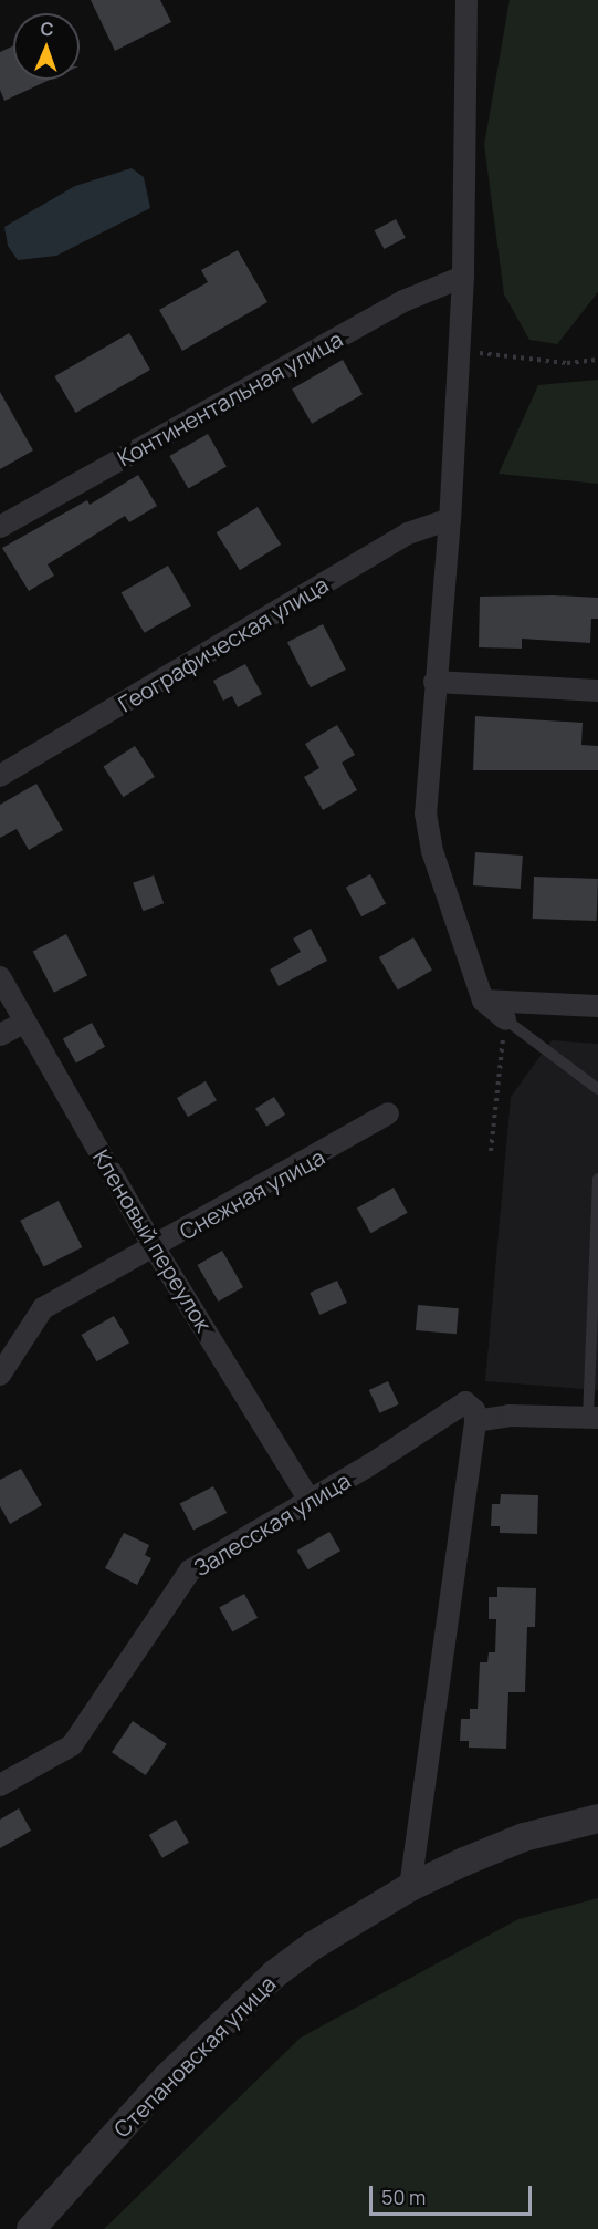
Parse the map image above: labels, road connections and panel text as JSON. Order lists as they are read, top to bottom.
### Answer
{
  "streets": {
    "street": [
      "Континентальная улица",
      "Географическая улица",
      "Снежная улица",
      "Кленовый переулок",
      "Залесская улица",
      "Степановская улица"
    ]
  },
  "crossings": [
    ["Снежная улица", "Кленовый переулок"],
    ["Кленовый переулок", "Залесская улица"]
  ],
  "scale_bar": "50 m",
  "north": "top"
}
